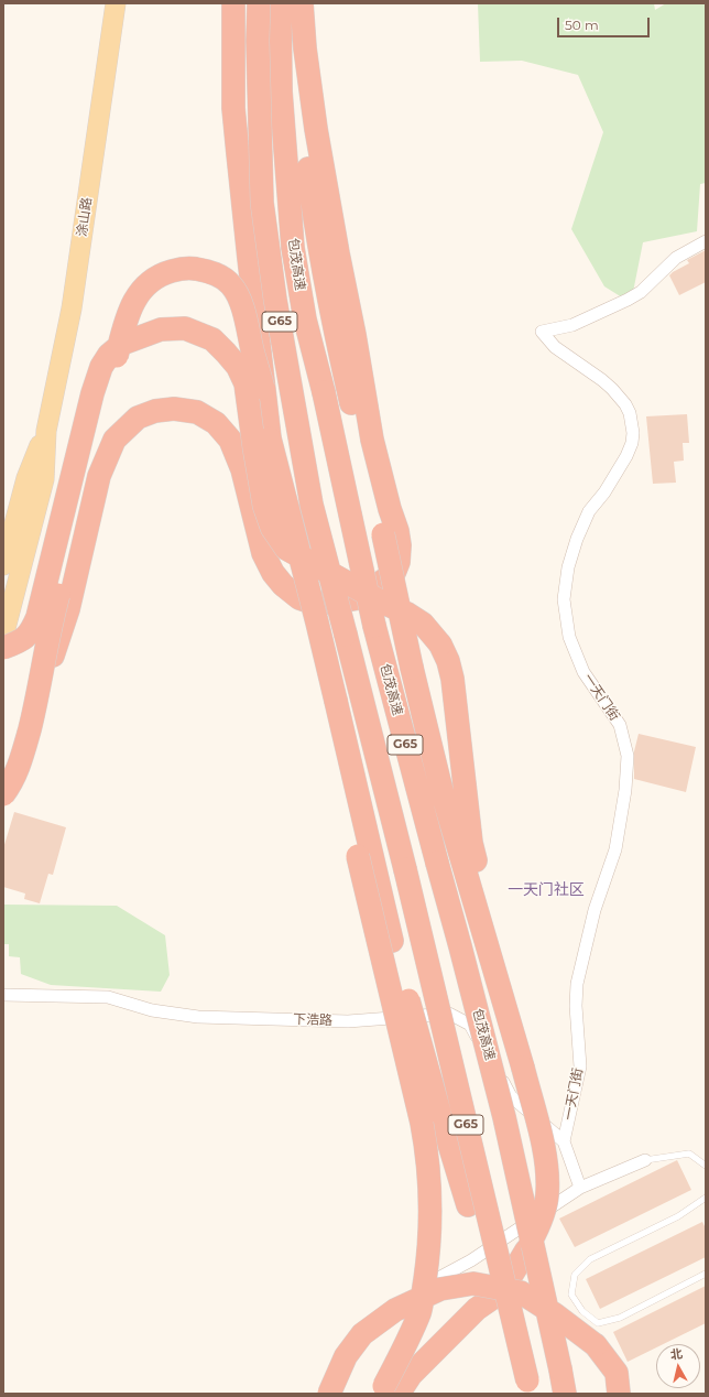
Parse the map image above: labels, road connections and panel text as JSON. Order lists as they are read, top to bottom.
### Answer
{
  "streets": {
    "highway": ["包茂高速", "G65"],
    "main road": ["涂山路"],
    "street": ["一天门街", "下浩路"]
  },
  "crossings": [
    ["一天门街", "下浩路"]
  ],
  "districts": ["一天门社区"],
  "scale_bar": "50 m",
  "north": "top"
}
